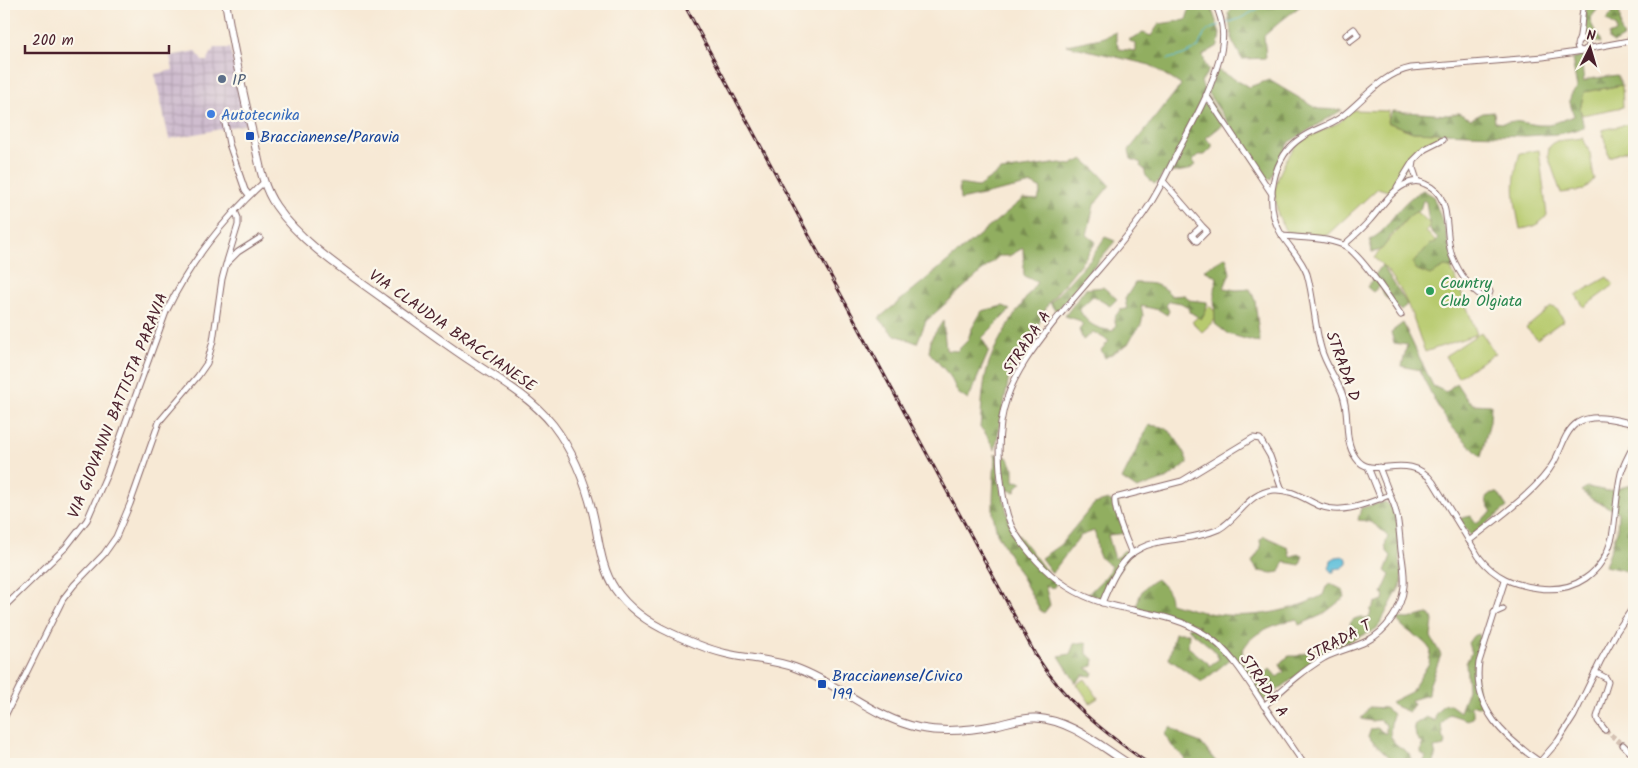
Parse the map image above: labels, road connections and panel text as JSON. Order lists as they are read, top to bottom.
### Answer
{
  "streets": {
    "main road": ["VIA CLAUDIA BRACCIANESE"],
    "street": [
      "STRADA A",
      "STRADA D",
      "VIA GIOVANNI BATTISTA PARAVIA",
      "STRADA T"
    ]
  },
  "crossings": [
    ["VIA CLAUDIA BRACCIANESE", "VIA GIOVANNI BATTISTA PARAVIA"],
    ["STRADA A", "STRADA D"],
    ["STRADA A", "STRADA T"]
  ],
  "places": {
    "other": ["IP", "Autotecnika", "Country Club Olgiata"],
    "transit": ["Braccianense/Paravia", "Braccianense/Civico 199"]
  },
  "scale_bar": "200 m",
  "north": "top"
}
